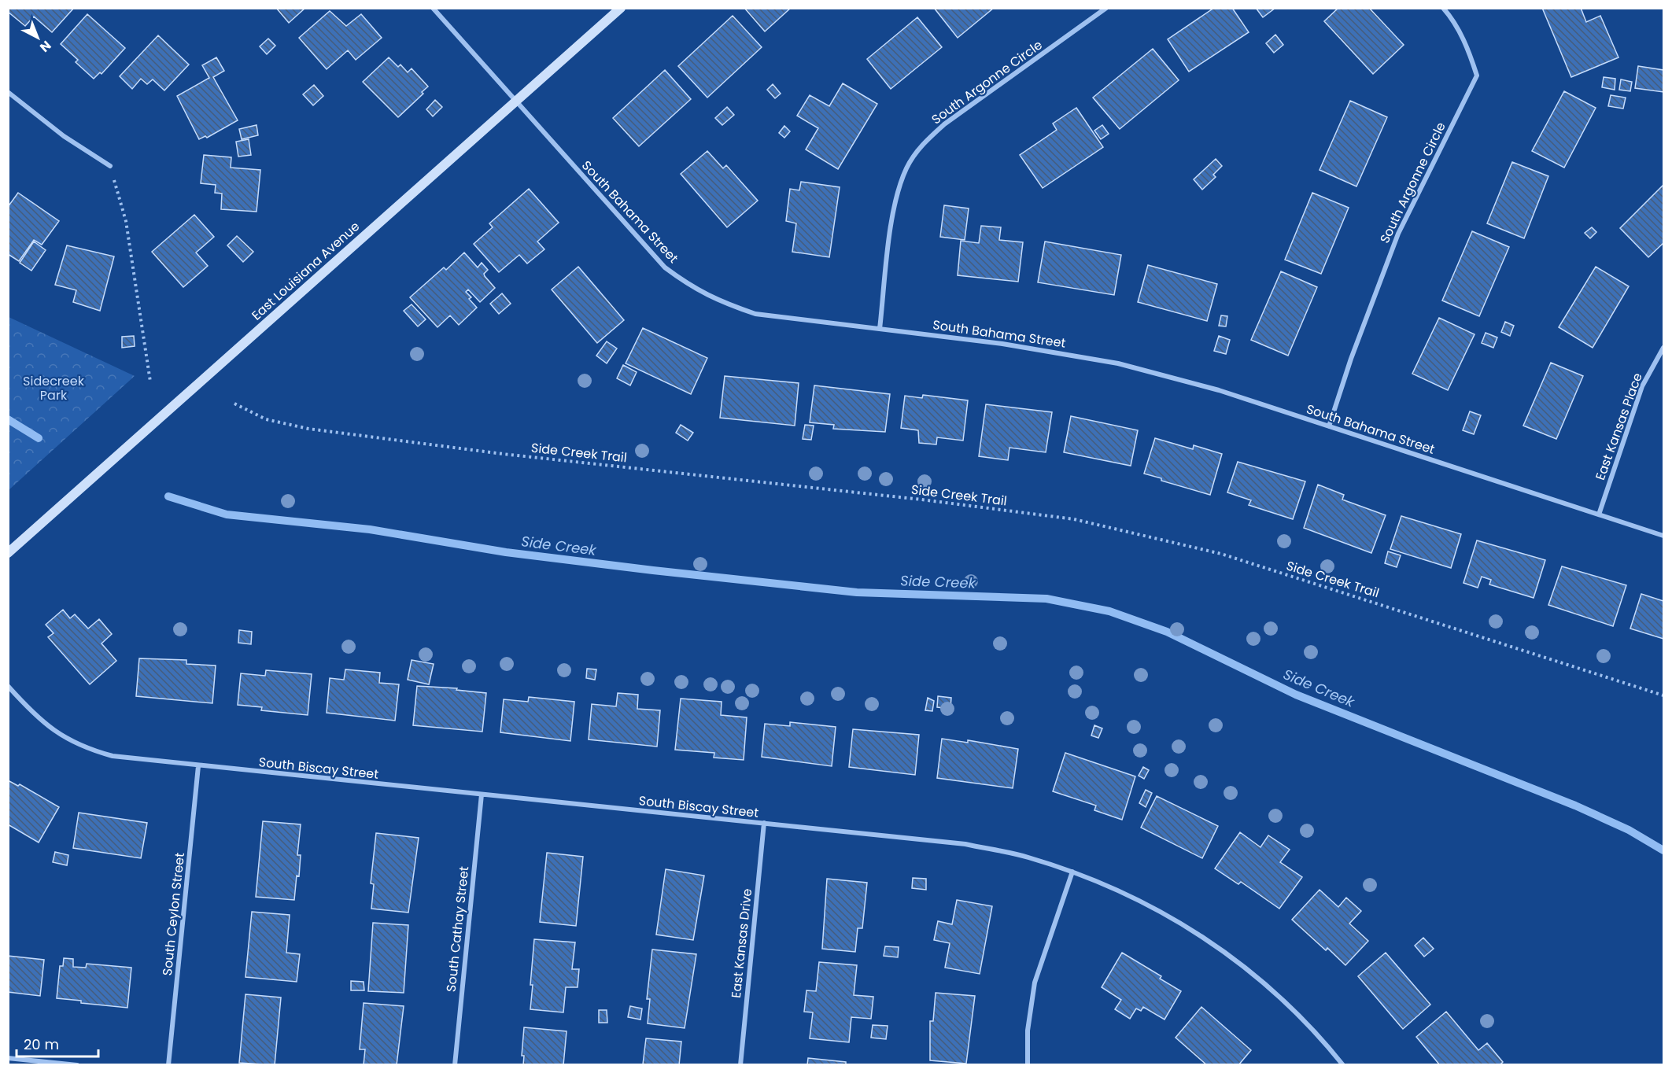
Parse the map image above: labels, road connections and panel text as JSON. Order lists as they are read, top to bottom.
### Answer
{
  "streets": {
    "street": [
      "South Argonne Circle",
      "South Bahama Street",
      "East Louisiana Avenue",
      "East Kansas Place",
      "South Biscay Street",
      "South Ceylon Street",
      "South Cathay Street",
      "East Kansas Drive"
    ],
    "path": ["Side Creek Trail"]
  },
  "crossings": [
    ["South Argonne Circle", "South Bahama Street"],
    ["South Bahama Street", "East Louisiana Avenue"],
    ["South Bahama Street", "East Kansas Place"],
    ["South Biscay Street", "South Ceylon Street"],
    ["South Biscay Street", "South Cathay Street"],
    ["South Biscay Street", "East Kansas Drive"]
  ],
  "water": ["Side Creek"],
  "parks": ["Sidecreek Park"],
  "scale_bar": "20 m",
  "north": "bottom right"
}
